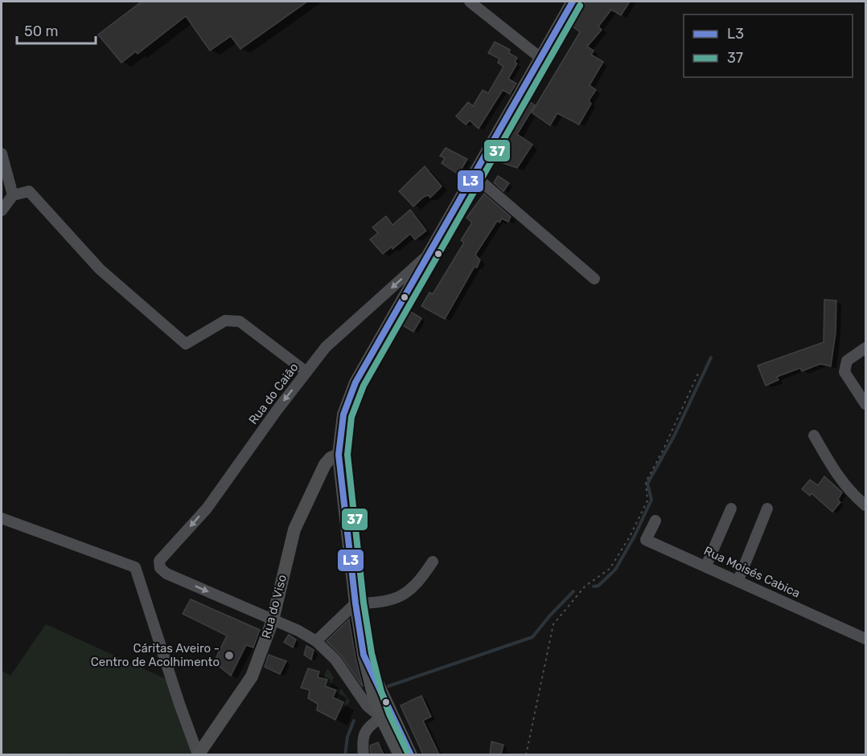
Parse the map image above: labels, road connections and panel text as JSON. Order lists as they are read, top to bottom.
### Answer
{
  "streets": {
    "main road": ["Rua do Viso"],
    "street": ["Rua do Caião", "Rua Moisés Cabica"]
  },
  "crossings": [
    ["Rua do Caião", "Rua do Viso"]
  ],
  "places": ["Cáritas Aveiro - Centro de Acolhimento"],
  "lines": ["transit line L3", "transit line 37"],
  "legend": ["L3", "37"],
  "scale_bar": "50 m"
}
